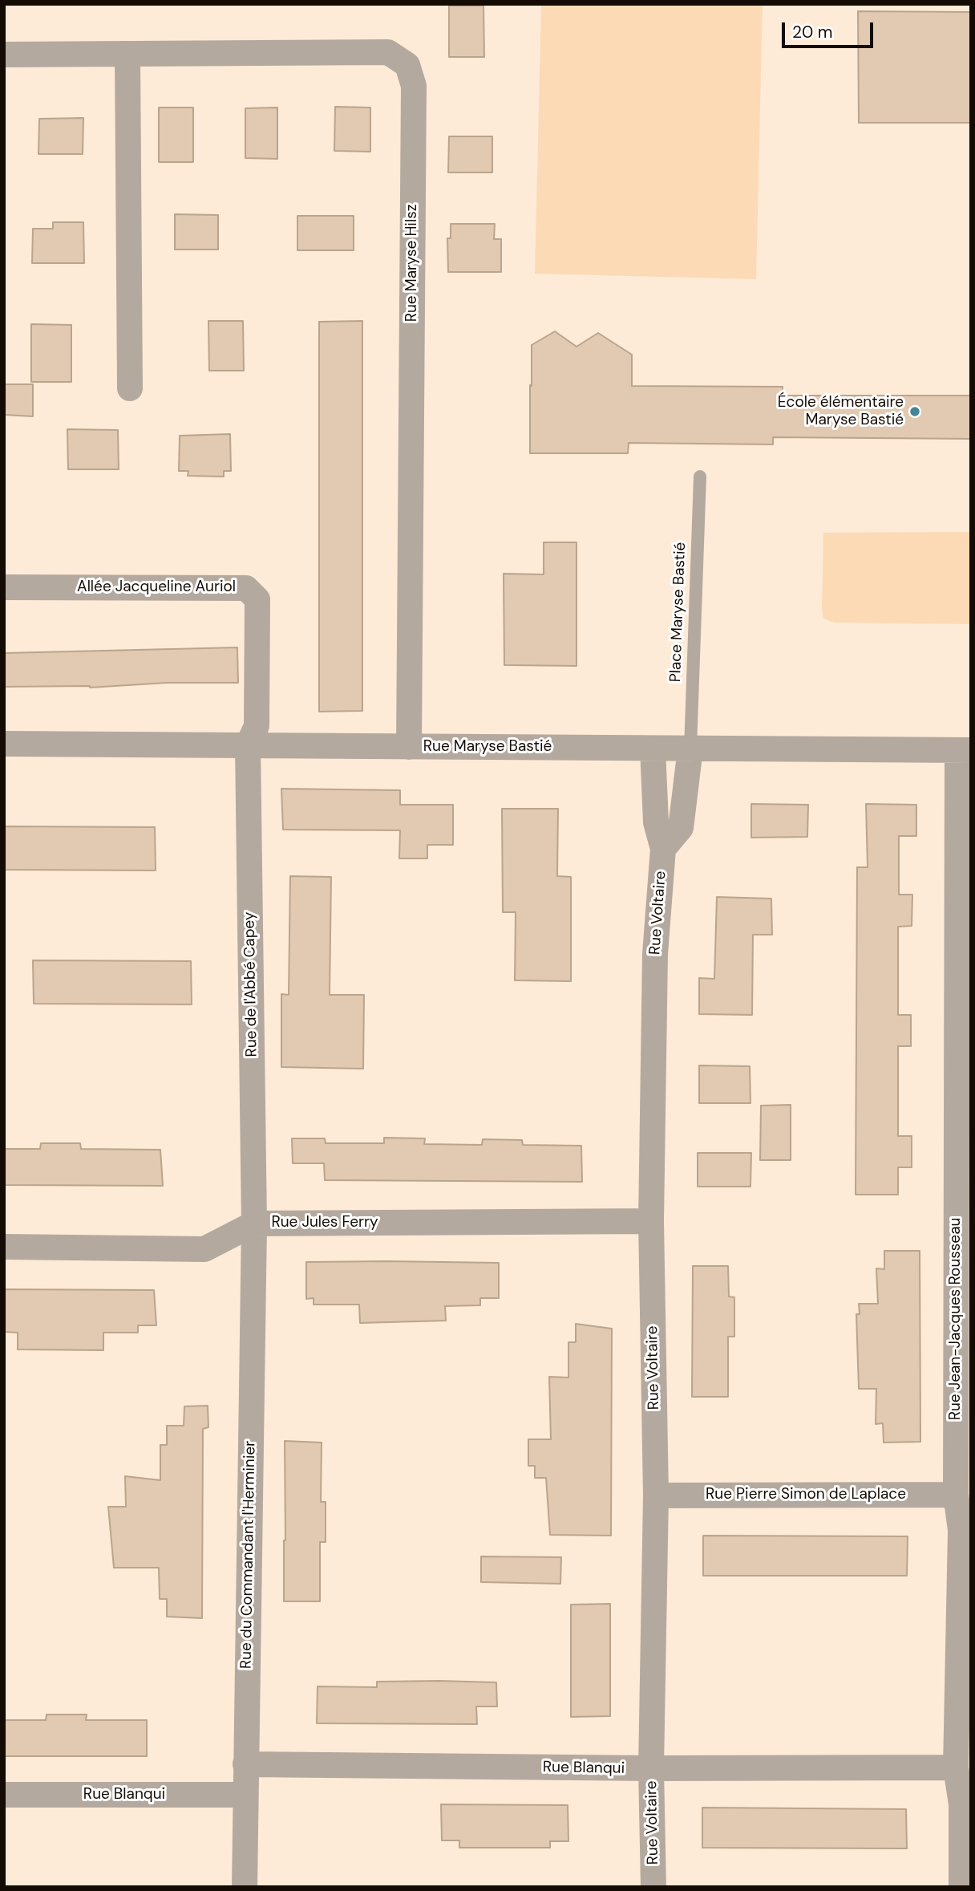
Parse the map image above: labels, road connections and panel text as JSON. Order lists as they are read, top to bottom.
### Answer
{
  "streets": {
    "street": [
      "Rue Maryse Hilsz",
      "Allée Jacqueline Auriol",
      "Rue Maryse Bastié",
      "Rue Voltaire",
      "Rue de l'Abbé Capey",
      "Rue Jules Ferry",
      "Rue Jean-Jacques Rousseau",
      "Rue Pierre Simon de Laplace",
      "Rue du Commandant l'Herminier",
      "Rue Blanqui"
    ],
    "lane": ["Place Maryse Bastié"]
  },
  "crossings": [
    ["Rue Maryse Hilsz", "Rue Maryse Bastié"],
    ["Allée Jacqueline Auriol", "Rue Maryse Bastié"],
    ["Allée Jacqueline Auriol", "Rue de l'Abbé Capey"],
    ["Place Maryse Bastié", "Rue Maryse Bastié"],
    ["Place Maryse Bastié", "Rue Voltaire"],
    ["Rue Maryse Bastié", "Rue Voltaire"],
    ["Rue Maryse Bastié", "Rue de l'Abbé Capey"],
    ["Rue Maryse Bastié", "Rue Jean-Jacques Rousseau"],
    ["Rue Voltaire", "Rue Jules Ferry"],
    ["Rue Voltaire", "Rue Pierre Simon de Laplace"],
    ["Rue Voltaire", "Rue Blanqui"],
    ["Rue de l'Abbé Capey", "Rue Jules Ferry"],
    ["Rue de l'Abbé Capey", "Rue du Commandant l'Herminier"],
    ["Rue Jules Ferry", "Rue du Commandant l'Herminier"],
    ["Rue Jean-Jacques Rousseau", "Rue Pierre Simon de Laplace"],
    ["Rue Jean-Jacques Rousseau", "Rue Blanqui"],
    ["Rue du Commandant l'Herminier", "Rue Blanqui"]
  ],
  "places": ["École élémentaire Maryse Bastié"],
  "scale_bar": "20 m"
}
